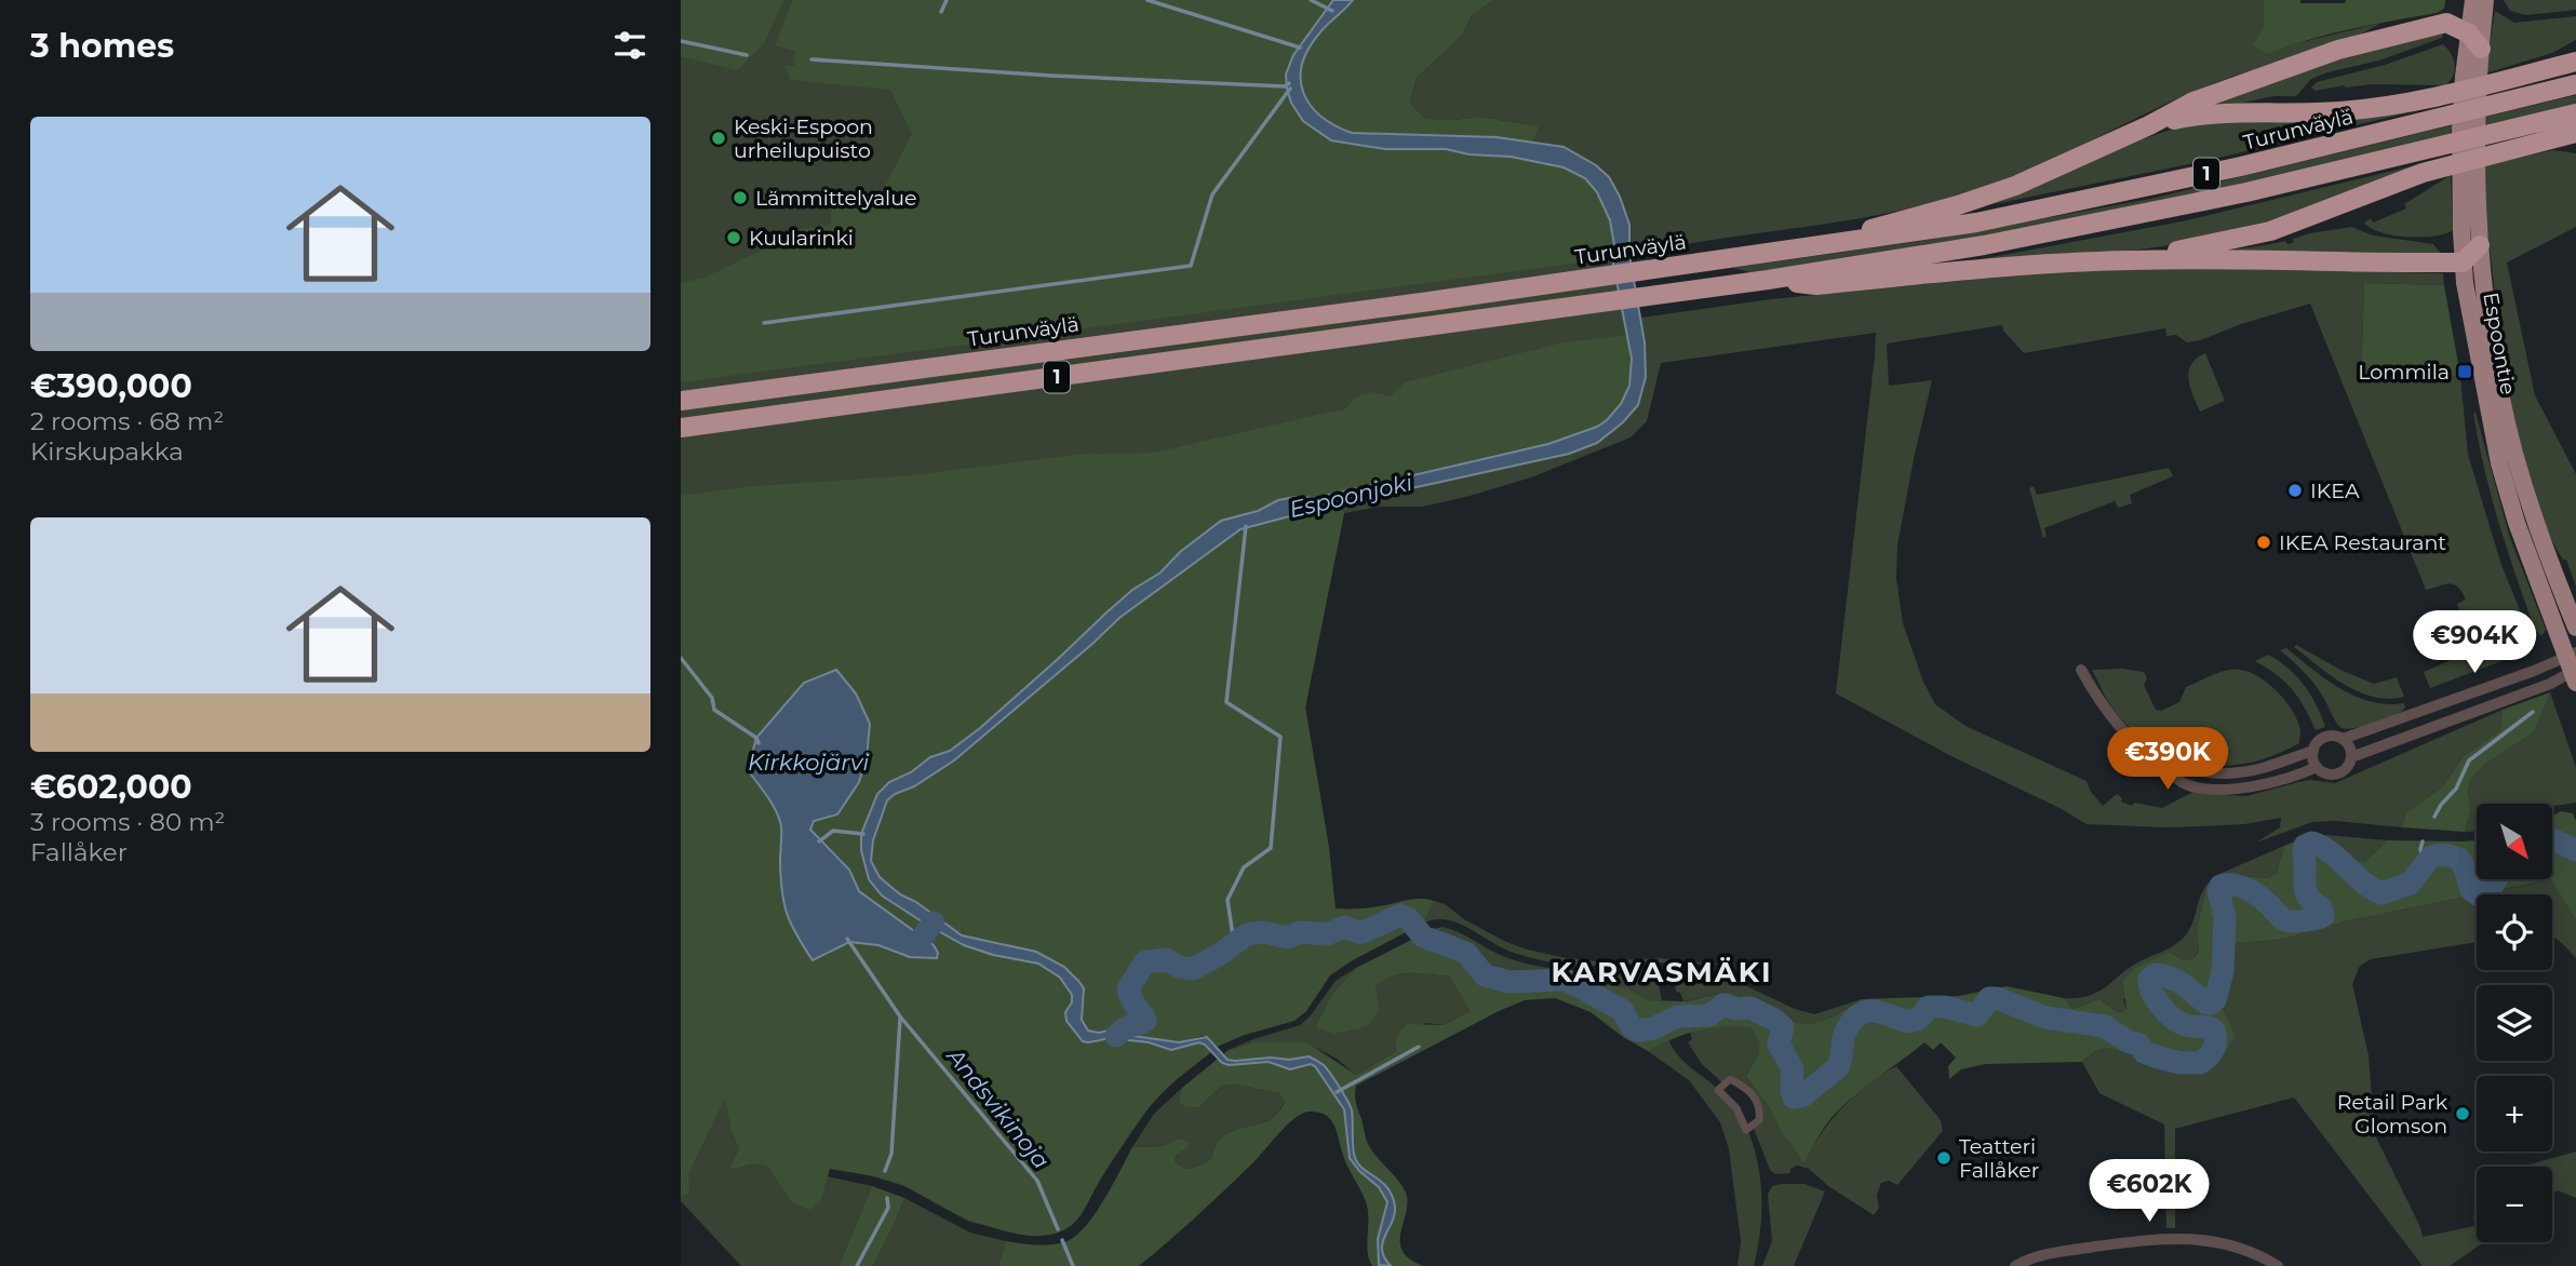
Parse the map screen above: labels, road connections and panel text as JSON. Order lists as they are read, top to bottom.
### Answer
{
  "streets": {
    "highway": ["Turunväylä", "1"],
    "main road": ["Espoontie"]
  },
  "districts": ["KARVASMÄKI"],
  "water": ["Espoonjoki", "Kirkkojärvi", "Andsvikinoja"],
  "places": {
    "other": [
      "Keski-Espoon urheilupuisto",
      "Lämmittelyalue",
      "Kuularinki",
      "IKEA",
      "IKEA Restaurant",
      "Retail Park Glomson",
      "Teatteri Fallåker"
    ],
    "transit": ["Lommila"]
  },
  "north": "bottom right",
  "page": {
    "heading": "3 homes",
    "list": [
      {
        "name": "€390,000",
        "note": "2 rooms · 68 m² · Kirskupakka"
      },
      {
        "name": "€602,000",
        "note": "3 rooms · 80 m² · Fallåker"
      }
    ],
    "price": ["€904K", "€390K", "€602K"],
    "map_buttons": ["+", "−"]
  }
}
